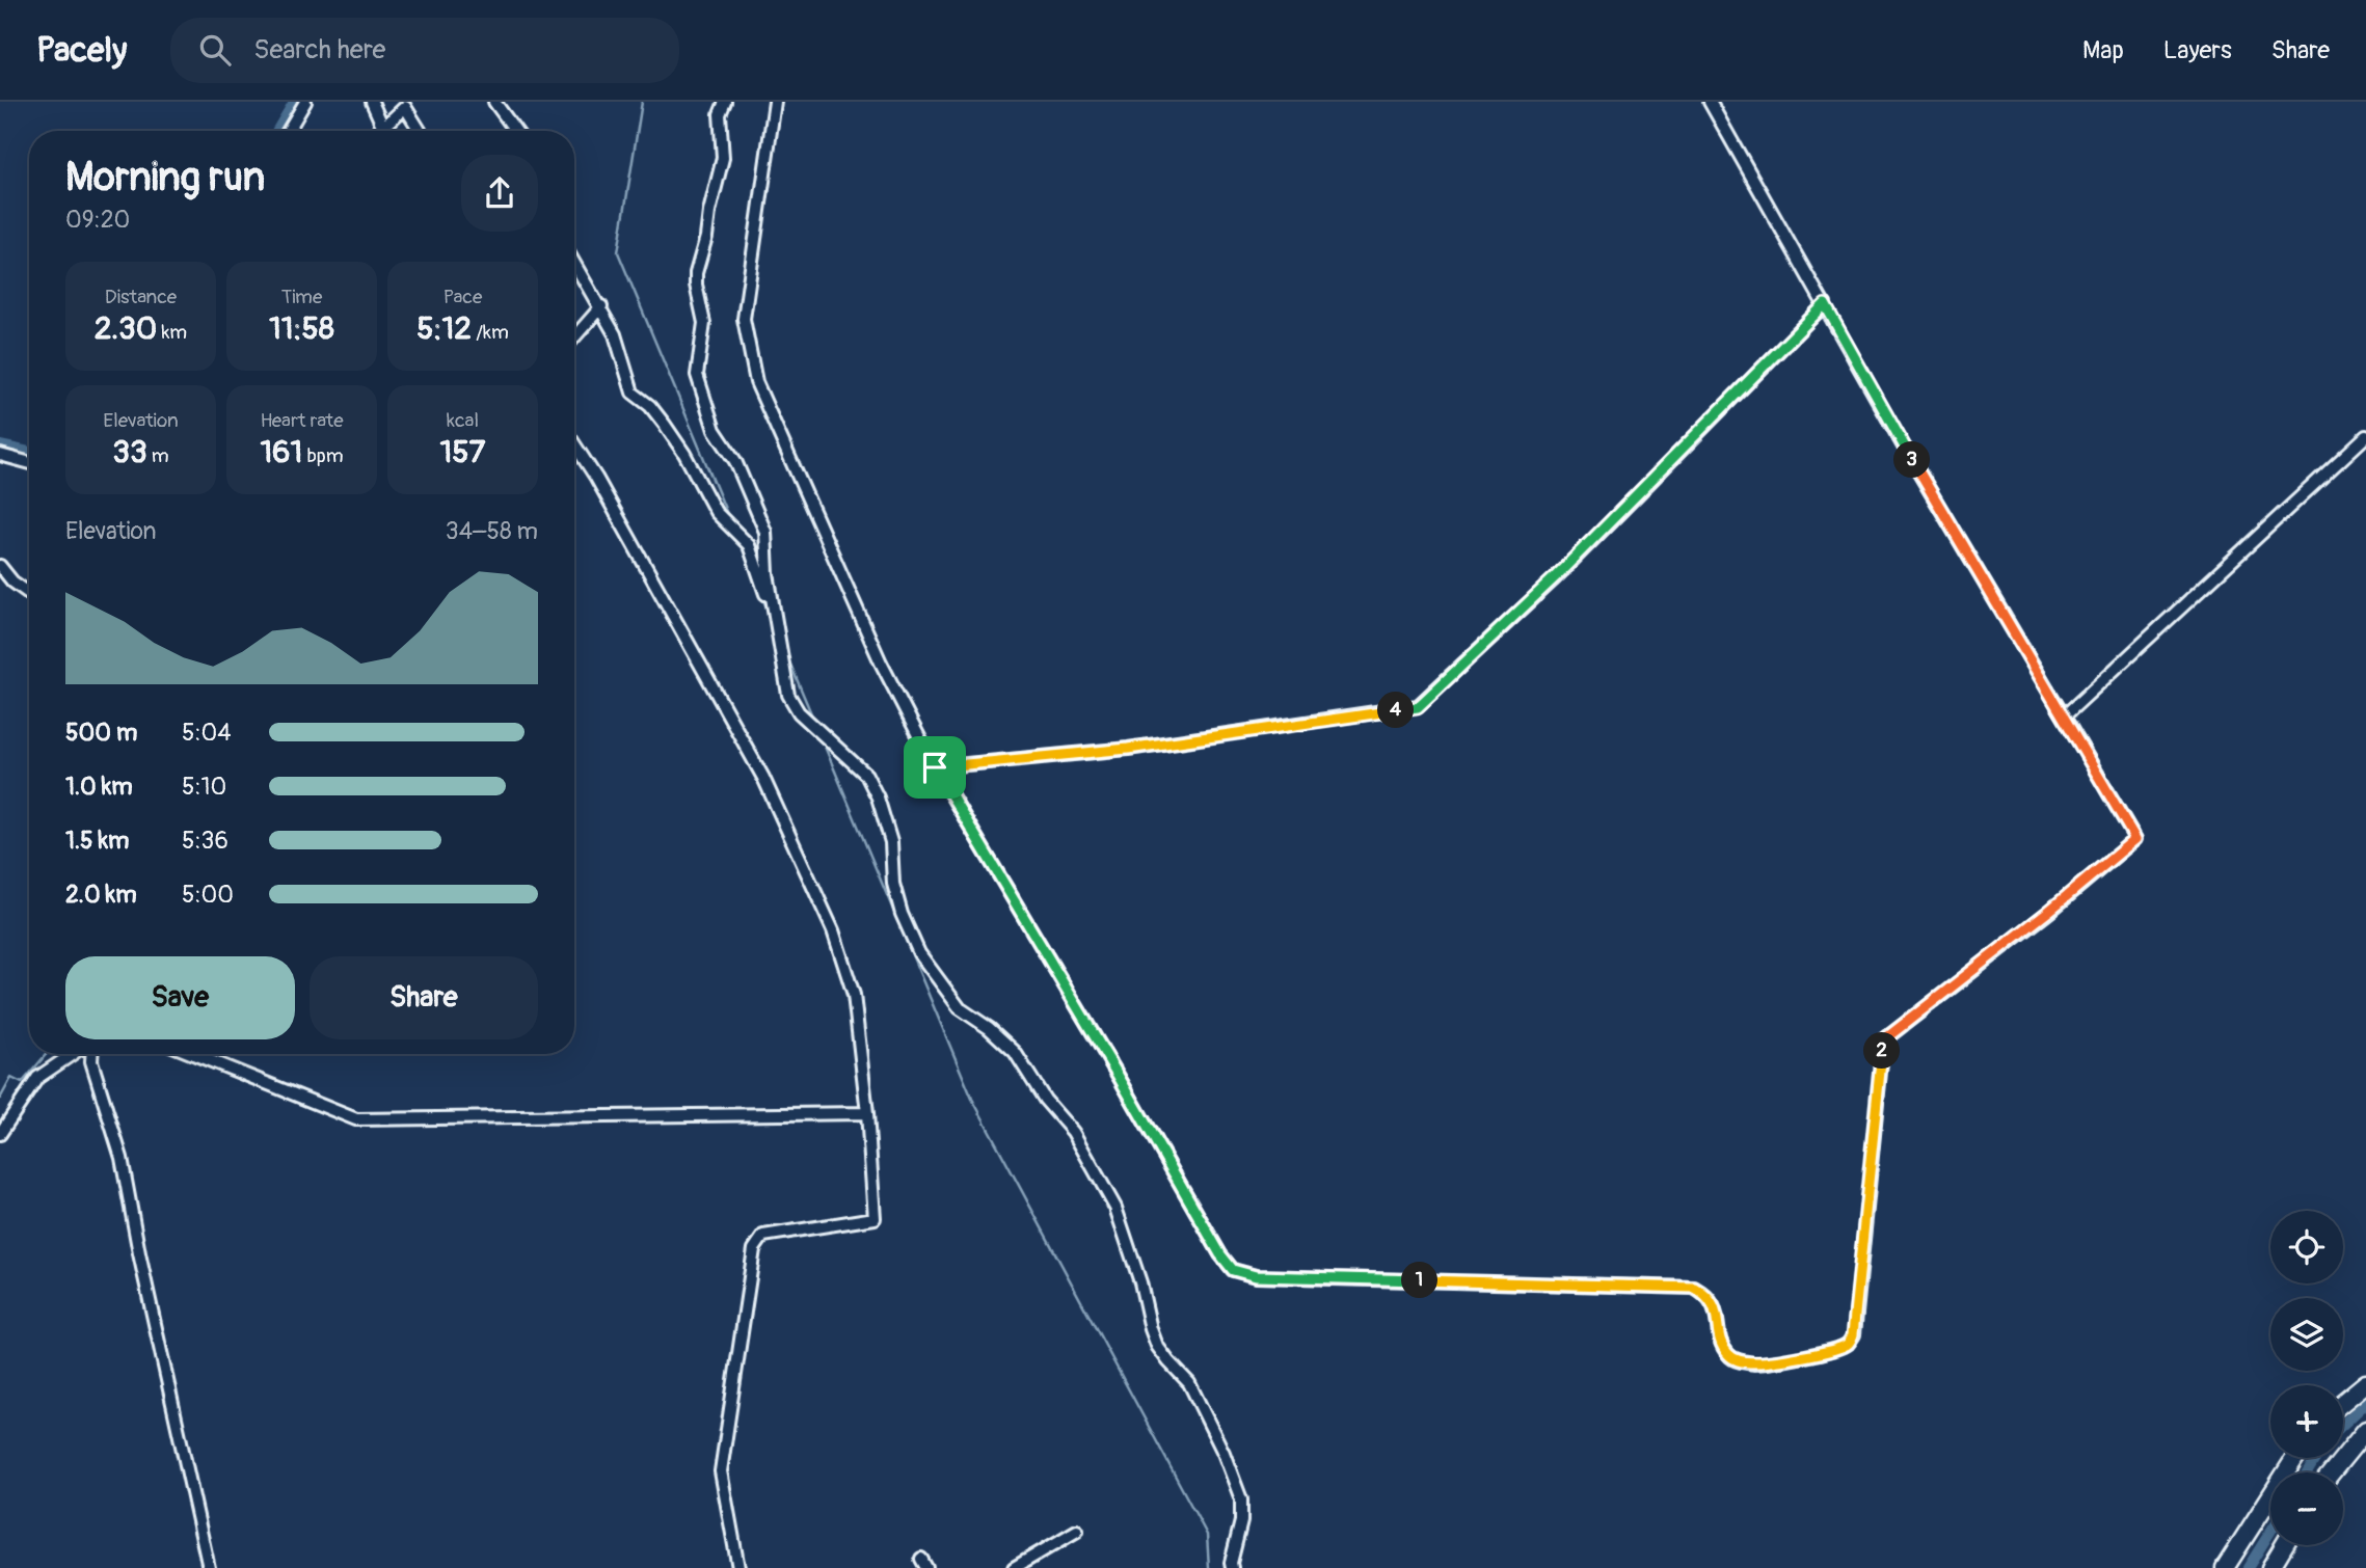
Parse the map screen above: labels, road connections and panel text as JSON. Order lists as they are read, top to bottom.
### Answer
{
  "page": {
    "header": "Pacely",
    "search": "Search here",
    "nav": ["Map", "Layers", "Share"],
    "heading": ["Morning run", "09:20"],
    "stats": [
      ["Distance", "2.30 km"],
      ["Time", "11:58"],
      ["Pace", "5:12 /km"],
      ["Elevation", "33 m"],
      ["Heart rate", "161 bpm"],
      ["kcal", "157"]
    ],
    "pins": [
      "3",
      "4",
      "2",
      "1"
    ],
    "chart": ["Elevation", "34–58 m"],
    "list": [
      {
        "name": "500 m",
        "note": "5:04"
      },
      {
        "name": "1.0 km",
        "note": "5:10"
      },
      {
        "name": "1.5 km",
        "note": "5:36"
      },
      {
        "name": "2.0 km",
        "note": "5:00"
      }
    ],
    "buttons": ["Save", "Share"],
    "map_buttons": ["+", "−"]
  }
}
